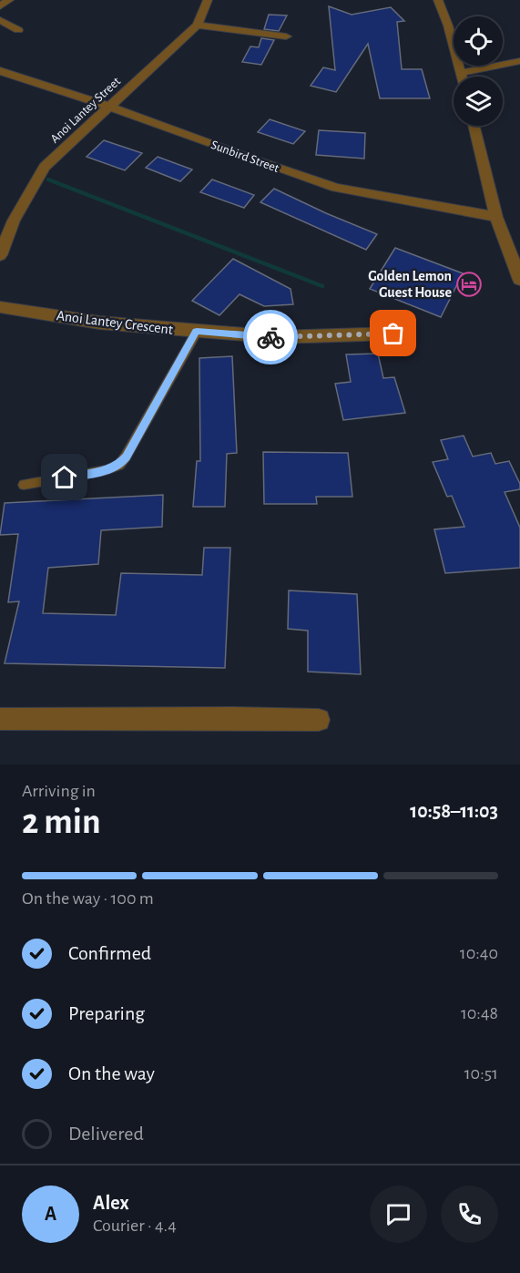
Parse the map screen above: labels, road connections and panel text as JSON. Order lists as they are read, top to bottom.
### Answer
{
  "streets": {
    "street": ["Anoi Lantey Street", "Sunbird Street", "Anoi Lantey Crescent"]
  },
  "crossings": [
    ["Anoi Lantey Street", "Sunbird Street"]
  ],
  "places": {
    "hotel": ["Golden Lemon Guest House"]
  },
  "page": {
    "heading": ["2 min", "Arriving in", "10:58–11:03"],
    "panel": ["Alex", "Courier · 4.4"],
    "bar": "On the way · 100 m",
    "list": [
      ["Confirmed", "10:40"],
      ["Preparing", "10:48"],
      ["On the way", "10:51"],
      "Delivered"
    ],
    "round": "A"
  }
}
